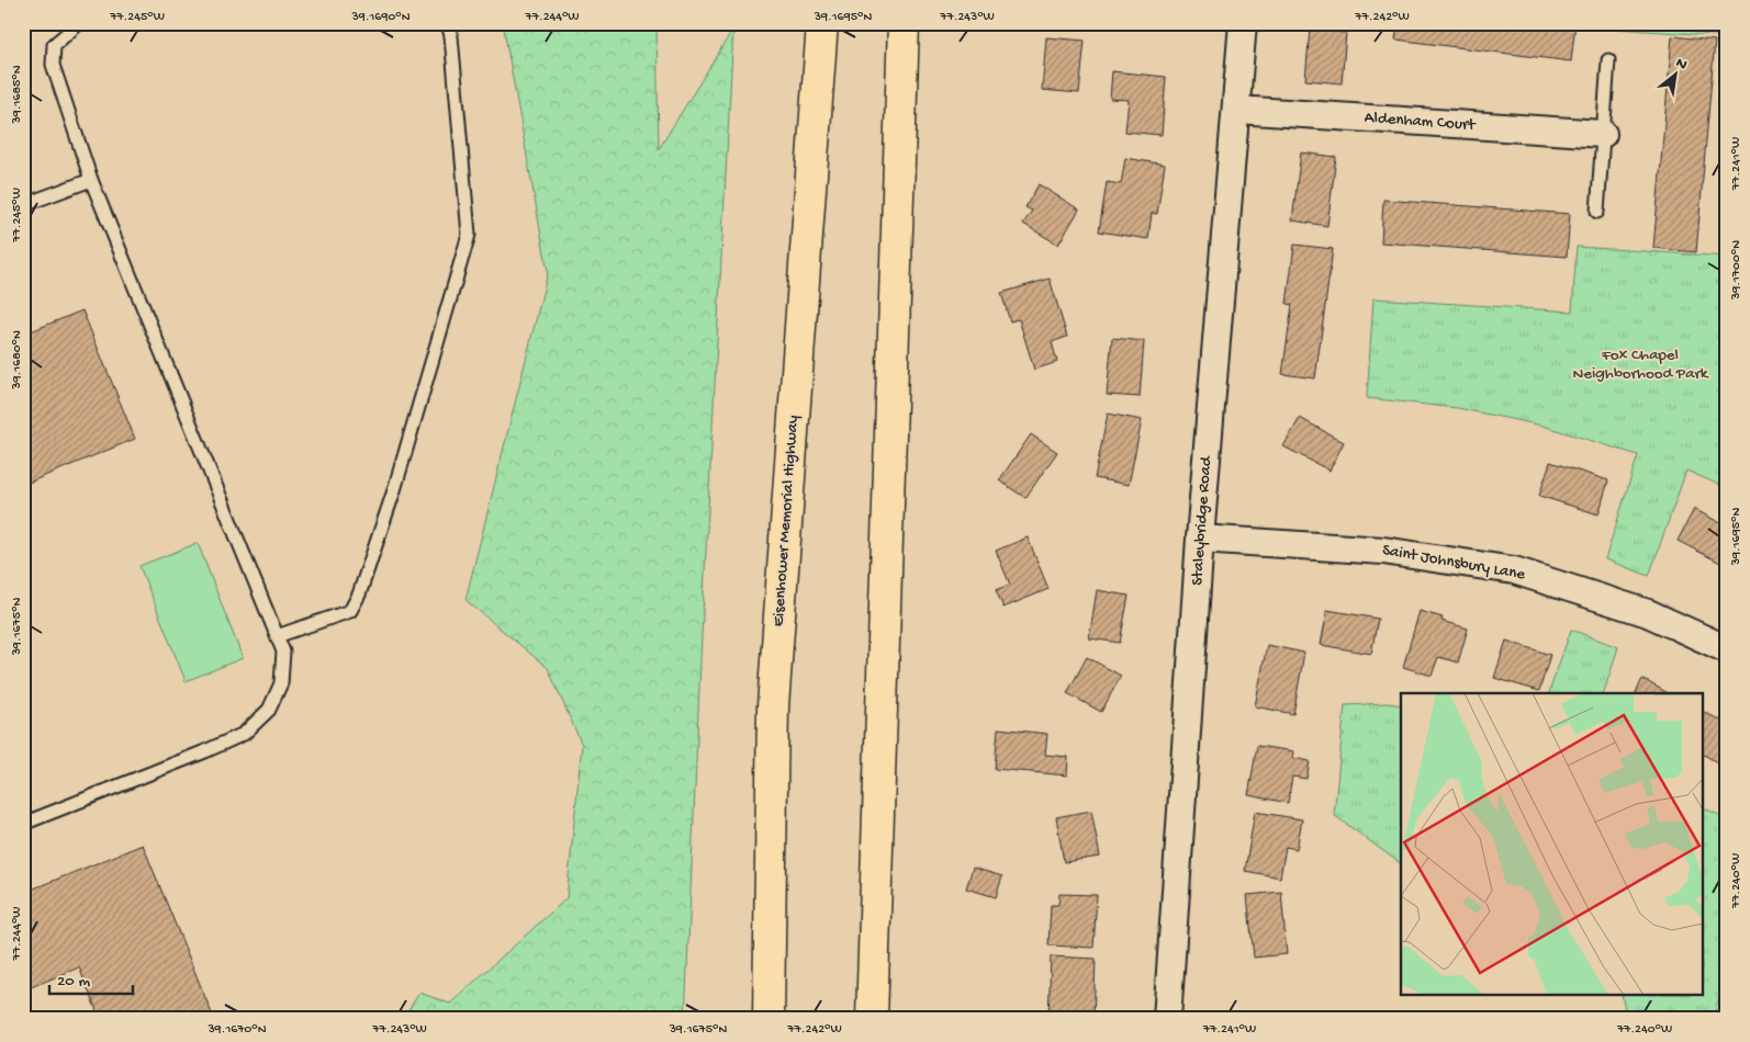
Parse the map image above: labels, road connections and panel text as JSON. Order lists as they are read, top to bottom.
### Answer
{
  "streets": {
    "highway": ["Eisenhower Memorial Highway"],
    "street": ["Aldenham Court", "Staleybridge Road", "Saint Johnsbury Lane"]
  },
  "crossings": [
    ["Aldenham Court", "Staleybridge Road"],
    ["Staleybridge Road", "Saint Johnsbury Lane"]
  ],
  "parks": ["Fox Chapel Neighborhood Park"],
  "scale_bar": "20 m",
  "north": "top right",
  "coordinates": [
    "77.245°W",
    "39.1690°N",
    "77.244°W",
    "39.1695°N",
    "77.243°W",
    "77.242°W",
    "39.1685°N",
    "77.241°W",
    "39.1700°N",
    "39.1680°N",
    "39.1675°N",
    "77.240°W",
    "39.1670°N"
  ]
}
